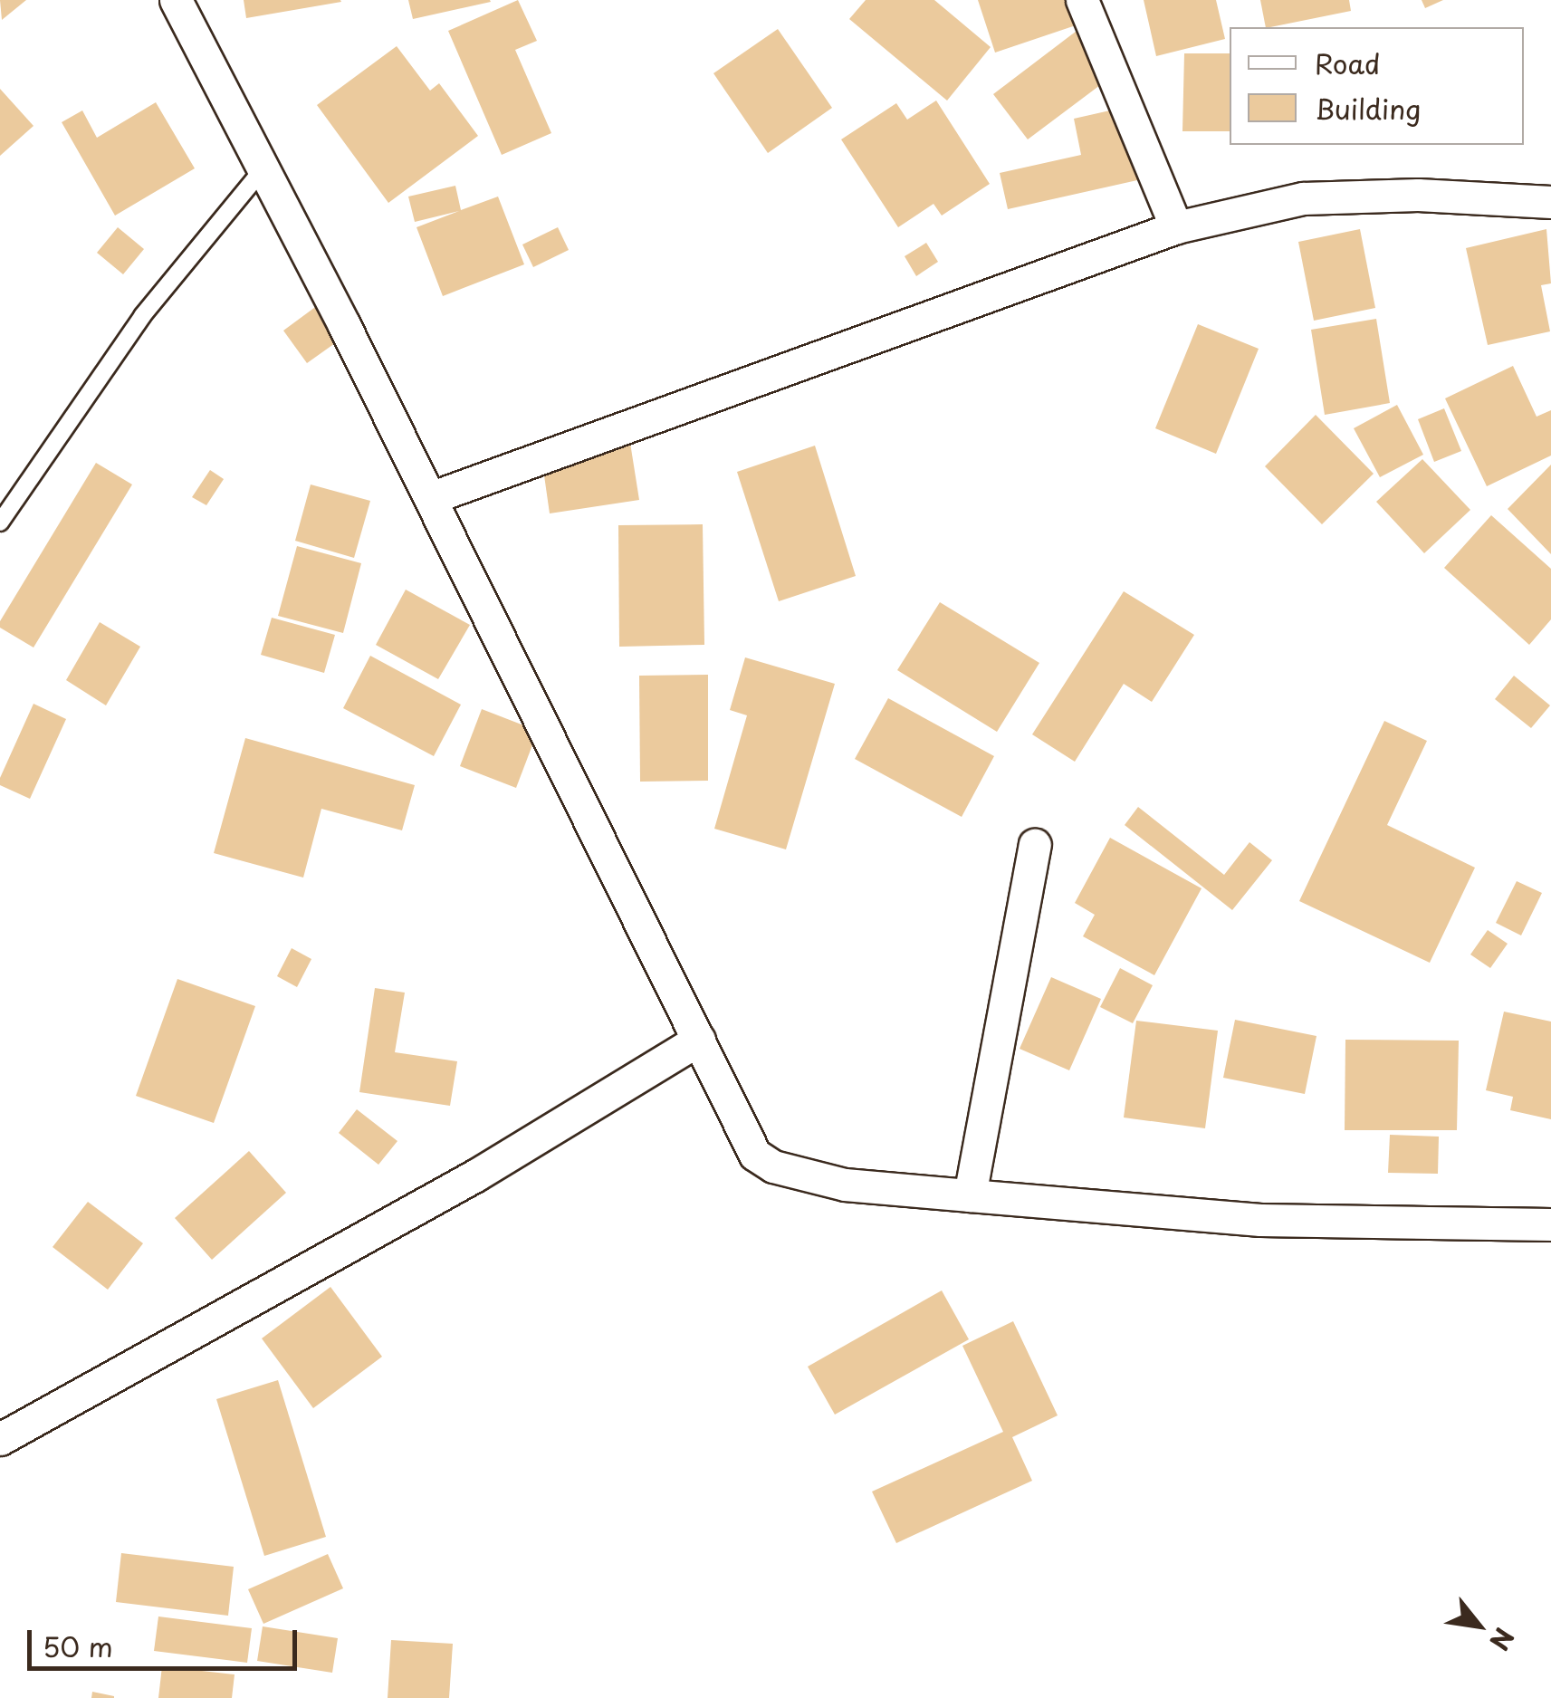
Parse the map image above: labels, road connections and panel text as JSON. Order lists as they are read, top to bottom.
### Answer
{
  "legend": ["Road", "Building"],
  "scale_bar": "50 m",
  "north": "bottom right"
}
